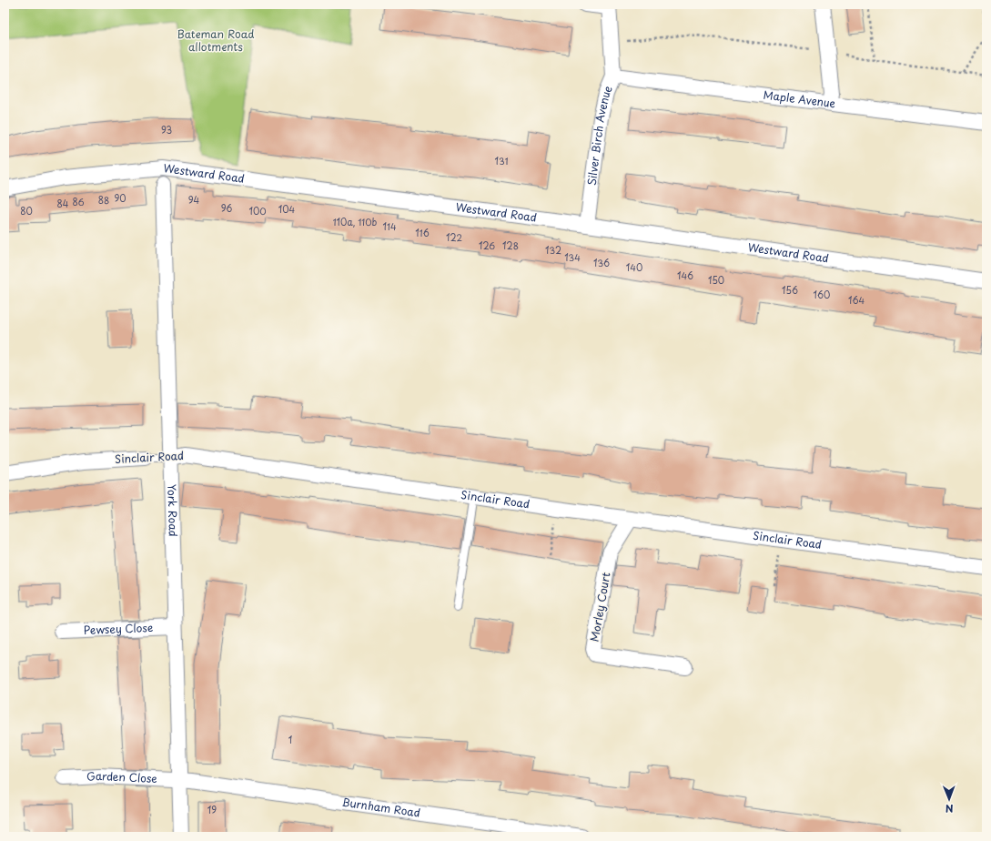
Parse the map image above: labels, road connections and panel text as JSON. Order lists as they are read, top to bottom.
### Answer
{
  "streets": {
    "street": [
      "Maple Avenue",
      "Silver Birch Avenue",
      "Westward Road",
      "Sinclair Road",
      "York Road",
      "Morley Court",
      "Pewsey Close",
      "Garden Close",
      "Burnham Road"
    ]
  },
  "crossings": [
    ["Maple Avenue", "Silver Birch Avenue"],
    ["Silver Birch Avenue", "Westward Road"],
    ["Sinclair Road", "York Road"],
    ["Sinclair Road", "Morley Court"],
    ["York Road", "Pewsey Close"],
    ["York Road", "Garden Close"],
    ["York Road", "Burnham Road"],
    ["Garden Close", "Burnham Road"]
  ],
  "parks": ["Bateman Road allotments"],
  "house_numbers": [
    "93",
    "131",
    "90",
    "88",
    "94",
    "86",
    "84",
    "96",
    "104",
    "80",
    "100",
    "110a, 110b",
    "114",
    "116",
    "122",
    "126",
    "128",
    "132",
    "134",
    "136",
    "140",
    "146",
    "150",
    "156",
    "160",
    "164",
    "1",
    "19"
  ],
  "north": "bottom"
}
